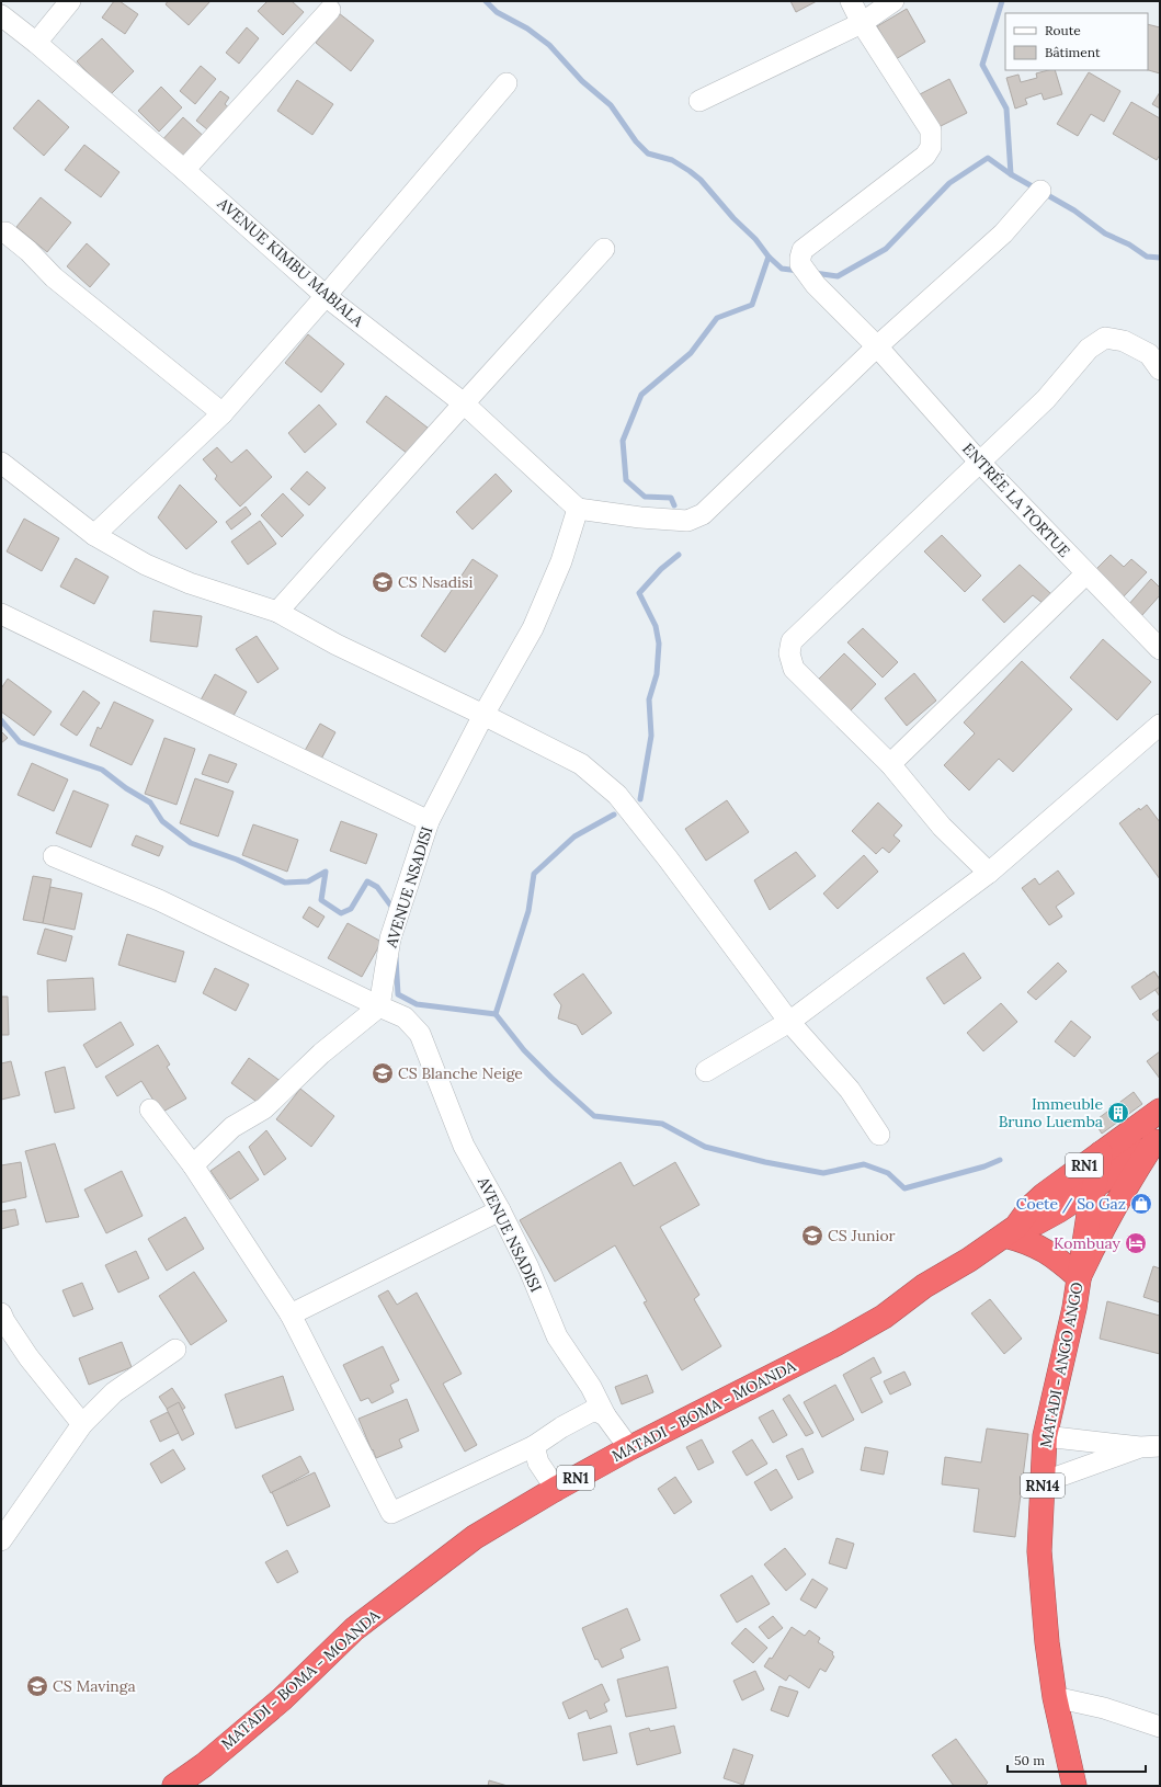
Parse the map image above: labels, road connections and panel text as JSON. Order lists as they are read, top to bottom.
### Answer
{
  "streets": {
    "highway": [
      "RN1",
      "MATADI - ANGO ANGO",
      "MATADI - BOMA - MOANDA",
      "RN14"
    ],
    "street": ["AVENUE KIMBU MABIALA", "ENTRÉE LA TORTUE", "AVENUE NSADISI"]
  },
  "crossings": [
    ["AVENUE KIMBU MABIALA", "AVENUE NSADISI"],
    ["AVENUE NSADISI", "MATADI - BOMA - MOANDA"],
    ["MATADI - ANGO ANGO", "MATADI - BOMA - MOANDA"]
  ],
  "places": {
    "school or university": [
      "CS Nsadisi",
      "CS Blanche Neige",
      "CS Junior",
      "CS Mavinga"
    ],
    "building": ["Immeuble Bruno Luemba"],
    "shop": ["Coete / So Gaz"],
    "hotel": ["Kombuay"]
  },
  "legend": ["Route", "Bâtiment"],
  "scale_bar": "50 m"
}
